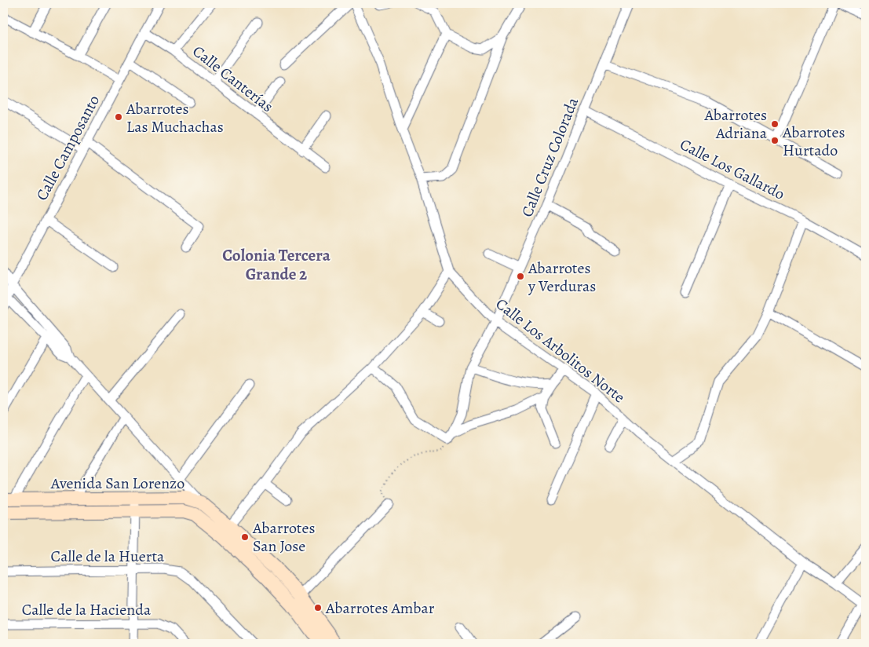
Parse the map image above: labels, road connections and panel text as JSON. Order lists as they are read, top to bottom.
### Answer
{
  "streets": {
    "street": [
      "Calle Canterías",
      "Calle Camposanto",
      "Calle Cruz Colorada",
      "Calle Los Gallardo",
      "Calle Los Arbolitos Norte",
      "Avenida San Lorenzo",
      "Calle de la Huerta",
      "Calle de la Hacienda"
    ]
  },
  "crossings": [
    ["Calle Canterías", "Calle Camposanto"],
    ["Calle Cruz Colorada", "Calle Los Gallardo"],
    ["Calle Cruz Colorada", "Calle Los Arbolitos Norte"]
  ],
  "districts": ["Colonia Tercera Grande 2"],
  "places": [
    "Abarrotes Las Muchachas",
    "Abarrotes Adriana",
    "Abarrotes Hurtado",
    "Abarrotes y Verduras",
    "Abarrotes San Jose",
    "Abarrotes Ambar"
  ]
}
